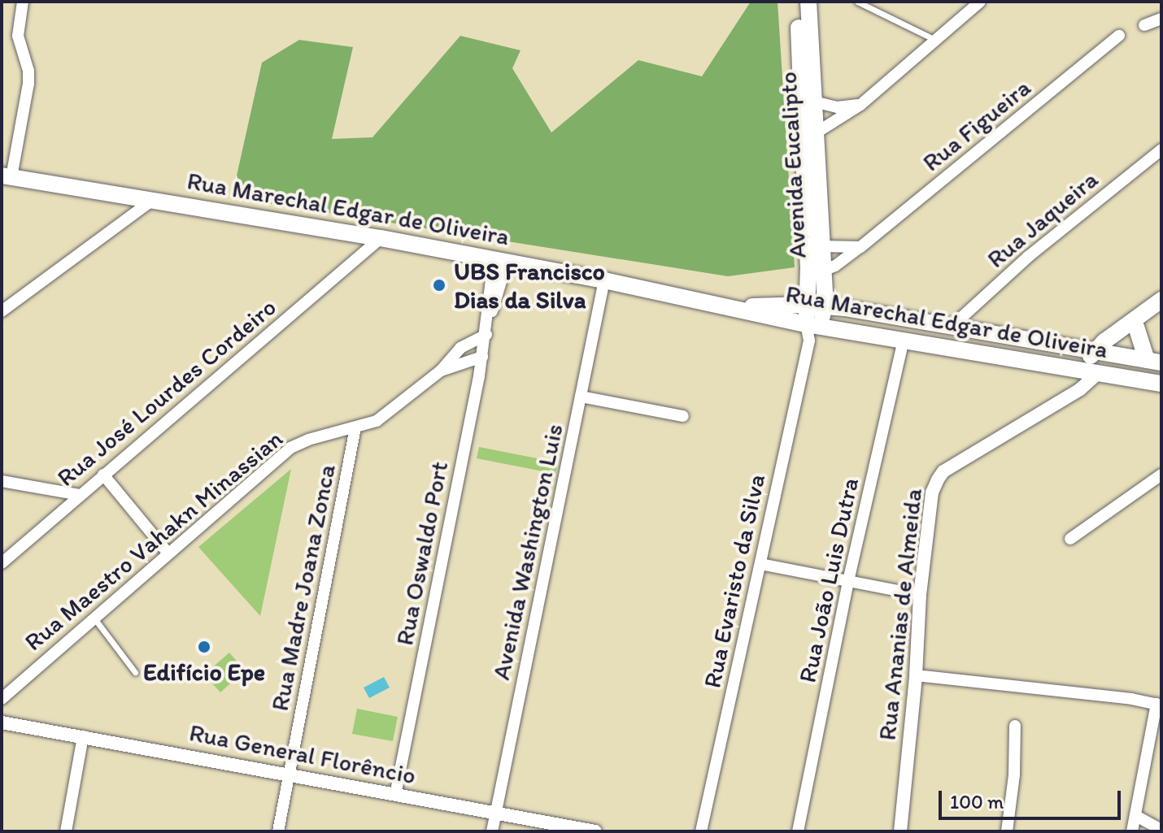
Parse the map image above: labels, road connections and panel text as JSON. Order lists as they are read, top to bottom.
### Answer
{
  "streets": {
    "main road": ["Avenida Eucalipto", "Rua Marechal Edgar de Oliveira"],
    "street": [
      "Rua Figueira",
      "Rua Jaqueira",
      "Rua José Lourdes Cordeiro",
      "Rua Maestro Vahakn Minassian",
      "Avenida Washington Luis",
      "Rua Oswaldo Port",
      "Rua João Luis Dutra",
      "Rua Evaristo da Silva",
      "Rua Madre Joana Zonca",
      "Rua Ananias de Almeida",
      "Rua General Florêncio"
    ]
  },
  "crossings": [
    ["Rua Figueira", "Avenida Eucalipto"],
    ["Avenida Eucalipto", "Rua Marechal Edgar de Oliveira"],
    ["Avenida Eucalipto", "Rua Evaristo da Silva"],
    ["Rua Marechal Edgar de Oliveira", "Rua Jaqueira"],
    ["Rua Marechal Edgar de Oliveira", "Rua José Lourdes Cordeiro"],
    ["Rua Marechal Edgar de Oliveira", "Avenida Washington Luis"],
    ["Rua Marechal Edgar de Oliveira", "Rua Oswaldo Port"],
    ["Rua Marechal Edgar de Oliveira", "Rua João Luis Dutra"],
    ["Rua Marechal Edgar de Oliveira", "Rua Evaristo da Silva"],
    ["Rua Marechal Edgar de Oliveira", "Rua Ananias de Almeida"],
    ["Rua Maestro Vahakn Minassian", "Rua Oswaldo Port"],
    ["Rua Maestro Vahakn Minassian", "Rua Madre Joana Zonca"],
    ["Avenida Washington Luis", "Rua General Florêncio"],
    ["Rua Oswaldo Port", "Rua General Florêncio"],
    ["Rua Madre Joana Zonca", "Rua General Florêncio"]
  ],
  "places": ["UBS Francisco Dias da Silva", "Edifício Epe"],
  "scale_bar": "100 m"
}
